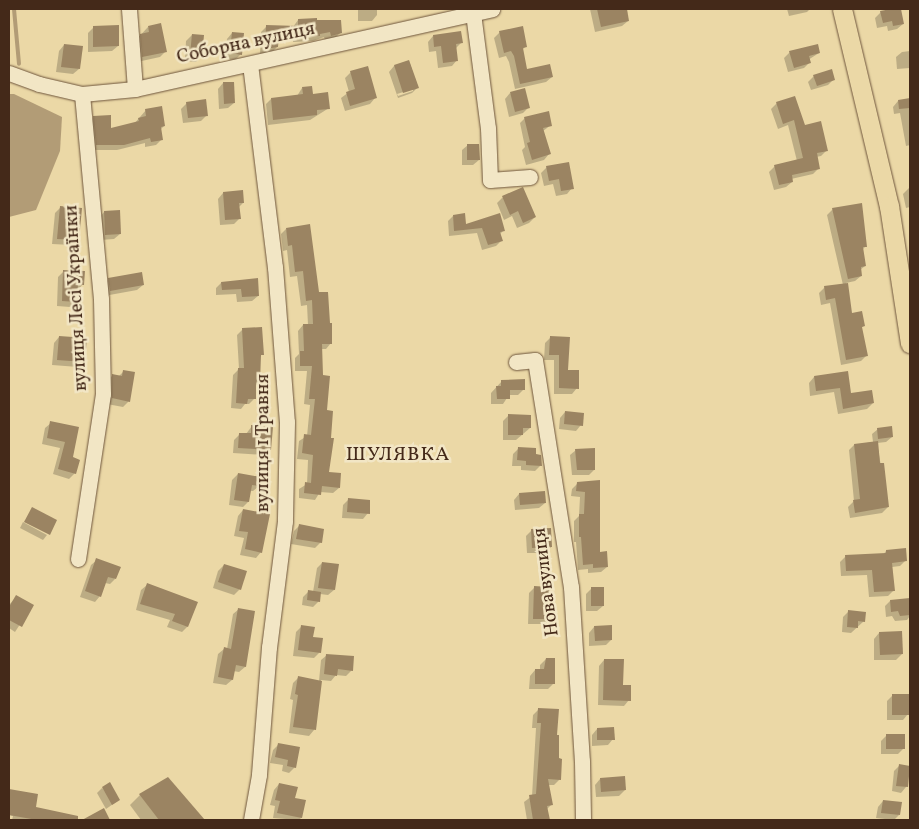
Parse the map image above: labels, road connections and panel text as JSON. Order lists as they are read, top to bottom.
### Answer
{
  "streets": {
    "street": [
      "Соборна вулиця",
      "вулиця Лесі Українки",
      "вулиця 1 Травня",
      "Нова вулиця"
    ]
  },
  "crossings": [
    ["Соборна вулиця", "вулиця Лесі Українки"],
    ["Соборна вулиця", "вулиця 1 Травня"]
  ],
  "districts": ["ШУЛЯВКА"]
}
